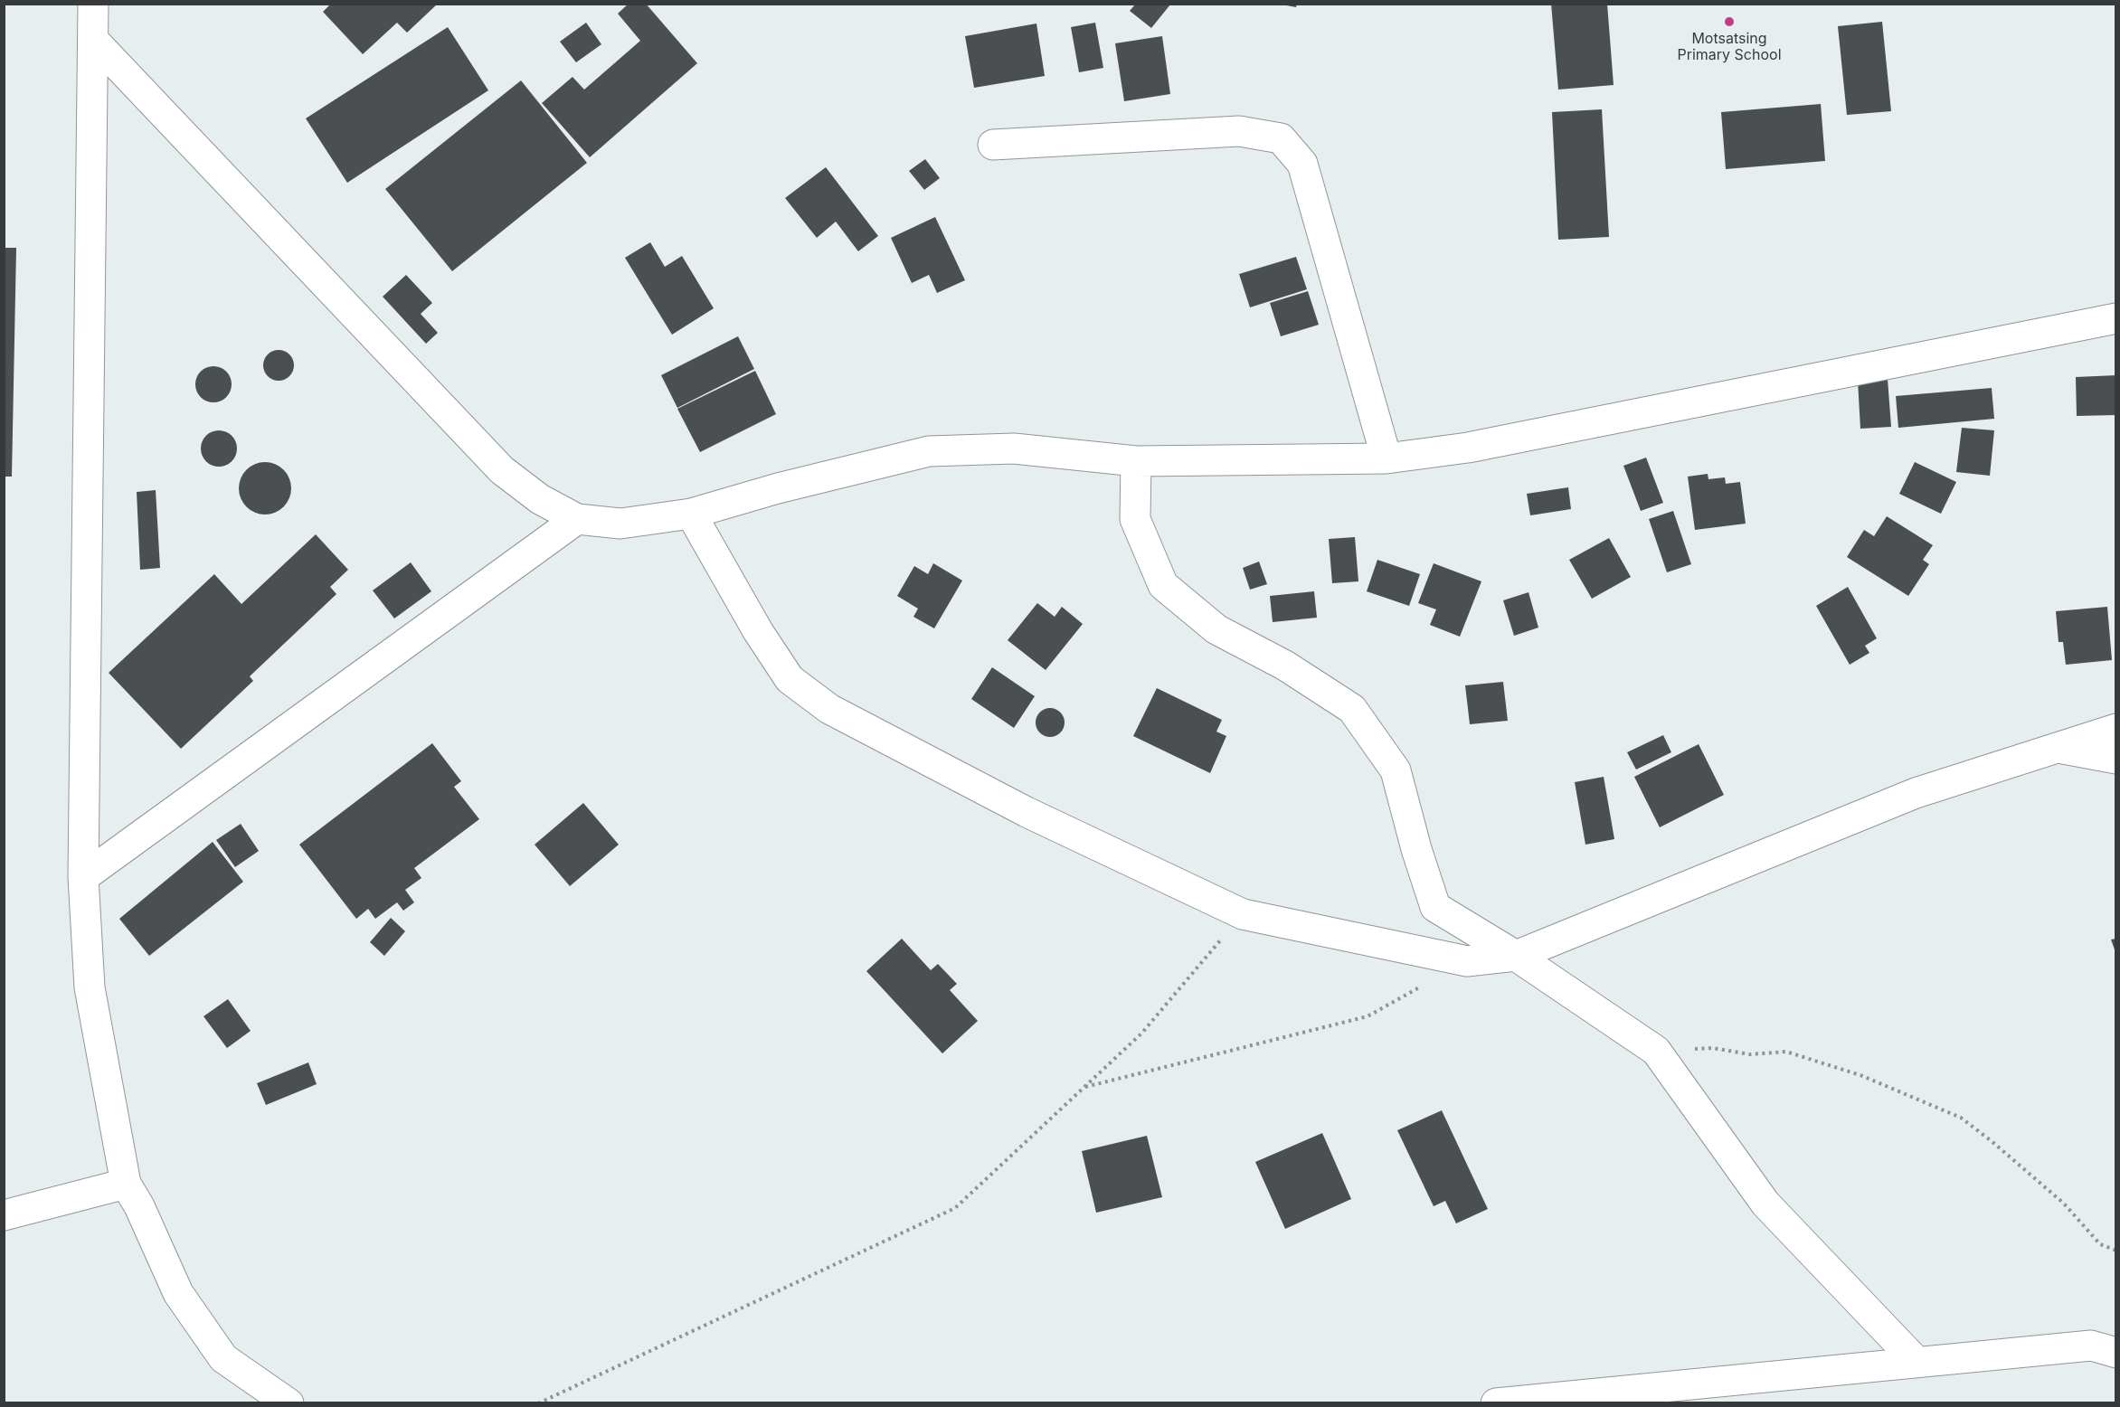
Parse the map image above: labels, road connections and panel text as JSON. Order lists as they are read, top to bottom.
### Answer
{
  "places": ["Motsatsing Primary School"]
}
